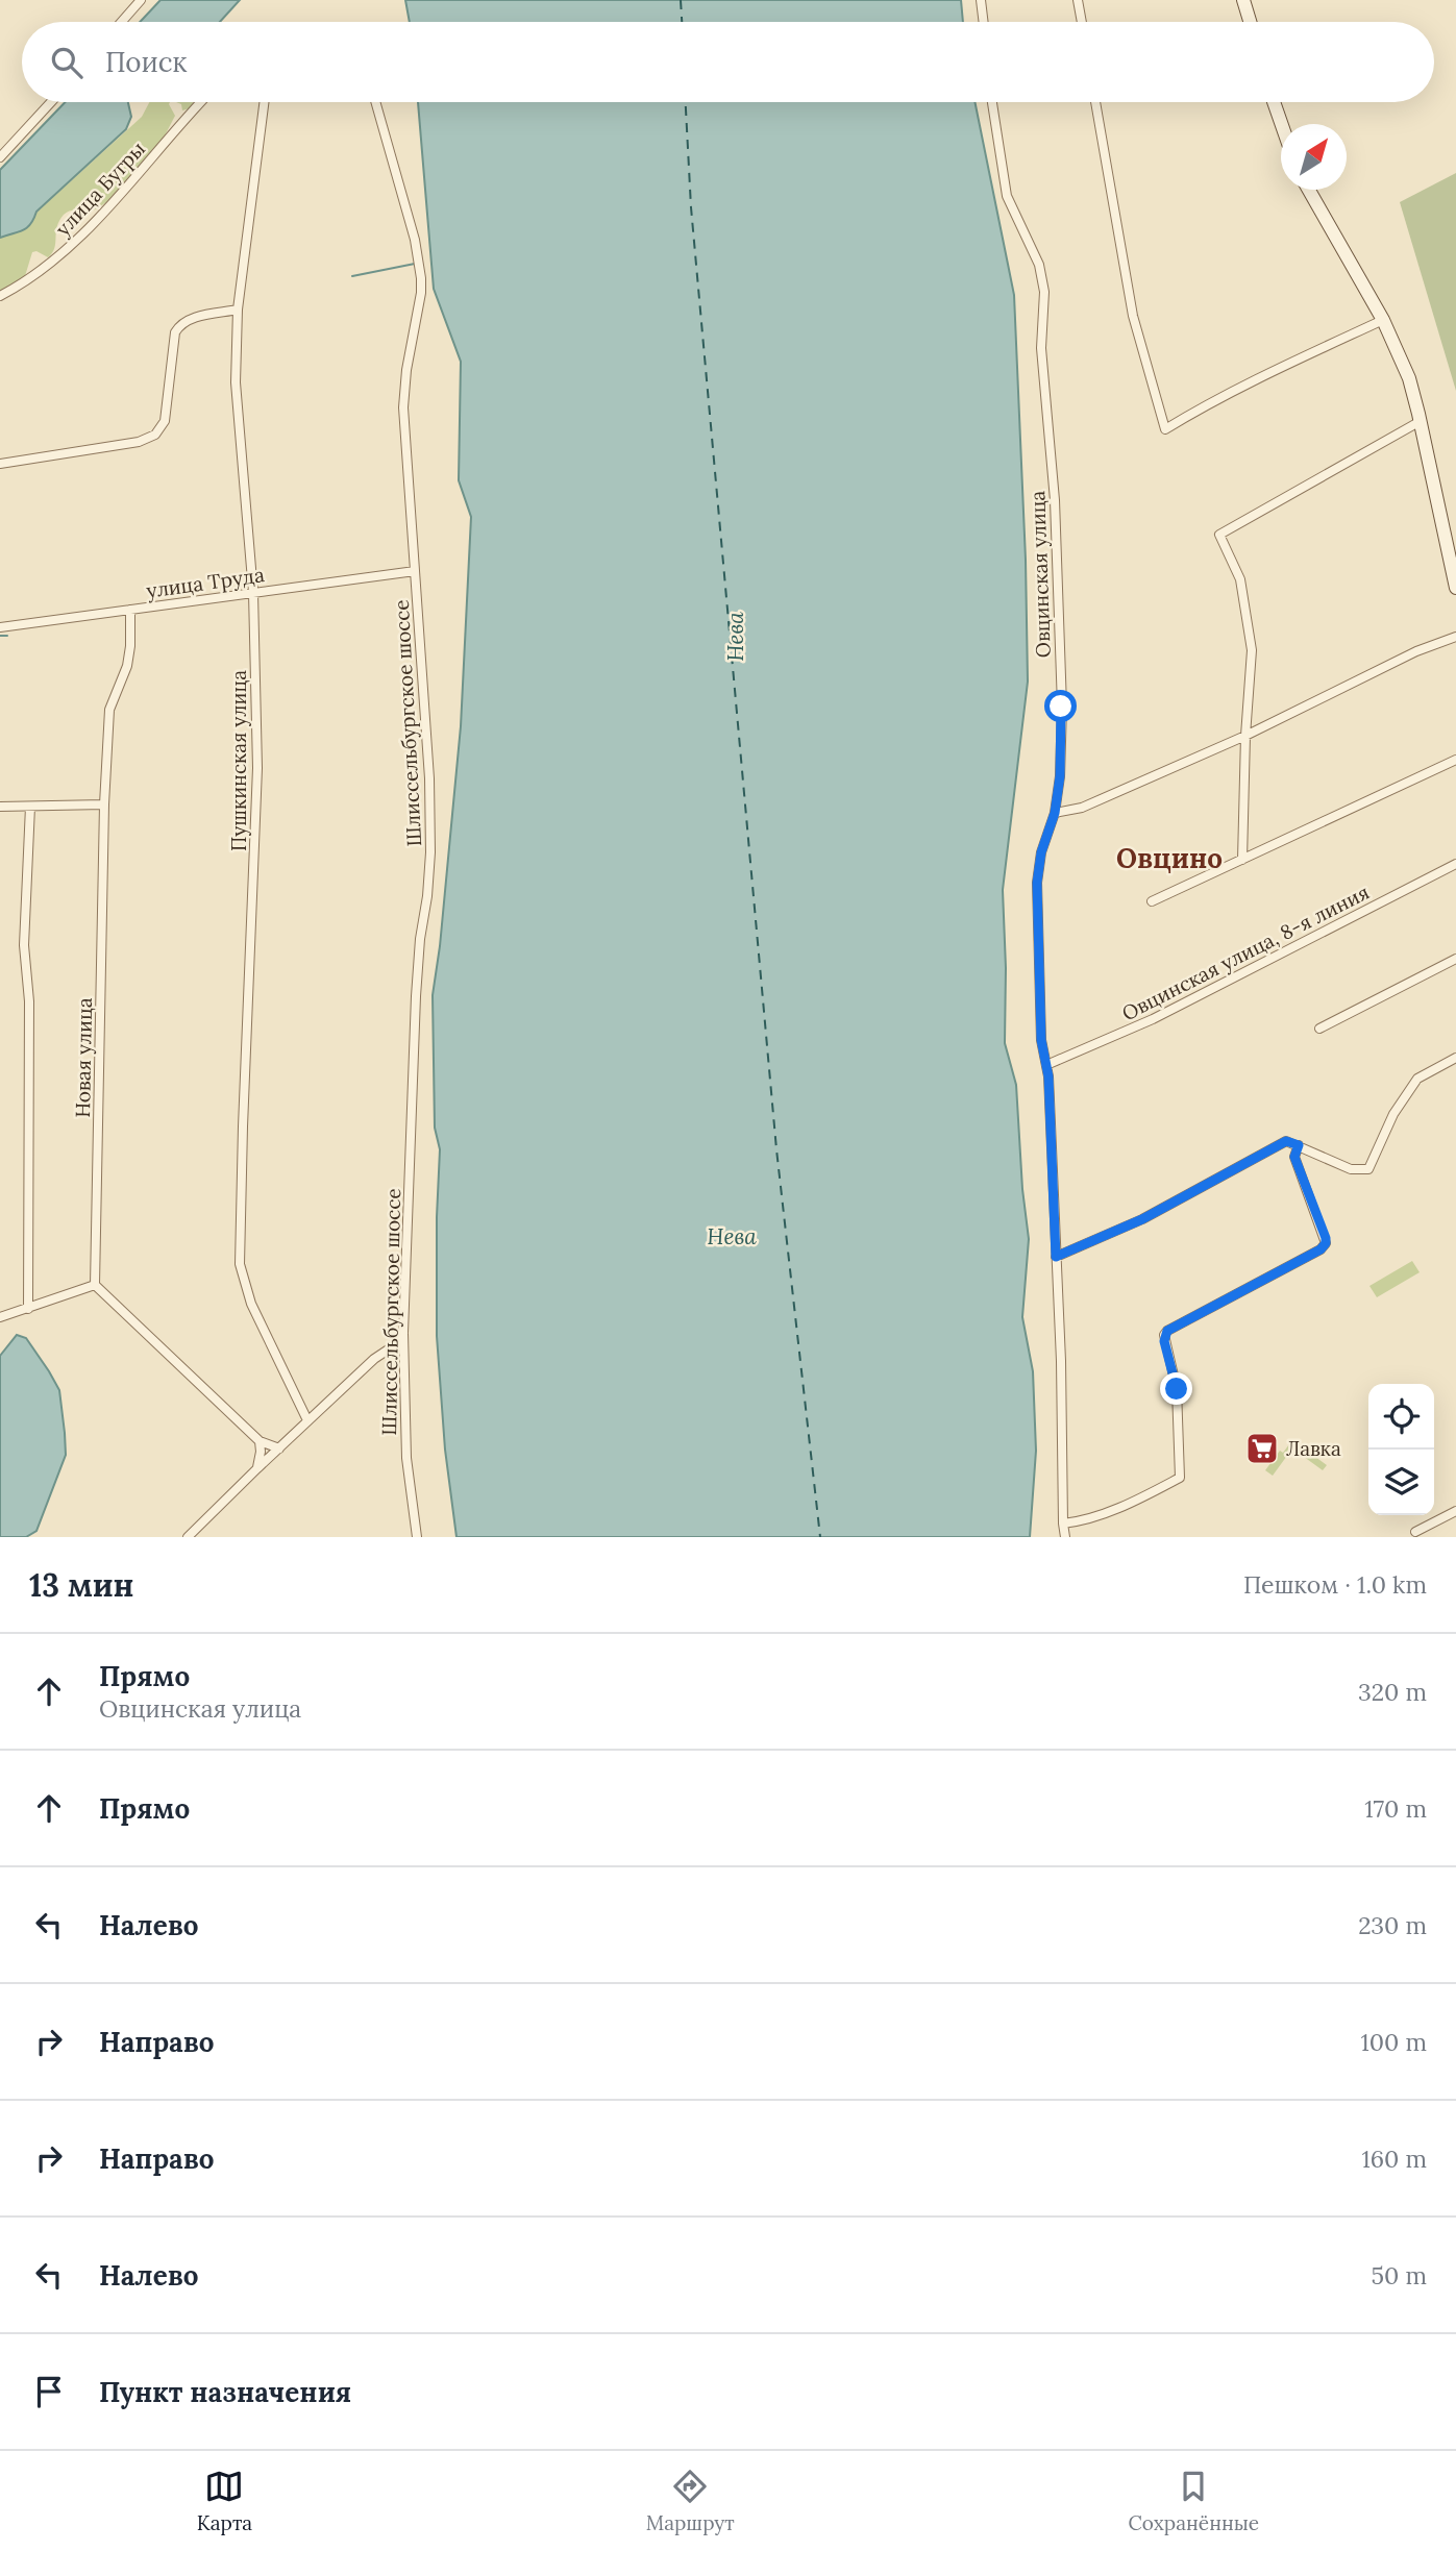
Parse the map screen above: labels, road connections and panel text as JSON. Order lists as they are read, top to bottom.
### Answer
{
  "streets": {
    "street": [
      "улица Бугры",
      "Овцинская улица",
      "улица Труда",
      "Шлиссельбургское шоссе",
      "Пушкинская улица",
      "Овцинская улица, 8-я линия",
      "Новая улица"
    ]
  },
  "crossings": [
    ["Овцинская улица", "Овцинская улица, 8-я линия"],
    ["улица Труда", "Шлиссельбургское шоссе"],
    ["улица Труда", "Пушкинская улица"],
    ["улица Труда", "Новая улица"]
  ],
  "districts": ["Овцино"],
  "water": ["Нева"],
  "places": {
    "supermarket": ["Лавка"]
  },
  "north": "top right",
  "page": {
    "search": "Поиск",
    "heading": ["13 мин", "Пешком · 1.0 km"],
    "list": [
      ["Прямо", "Овцинская улица", "320 m"],
      ["Прямо", "170 m"],
      ["Налево", "230 m"],
      ["Направо", "100 m"],
      ["Направо", "160 m"],
      ["Налево", "50 m"],
      "Пункт назначения"
    ],
    "nav": ["Карта", "Маршрут", "Сохранённые"]
  }
}
